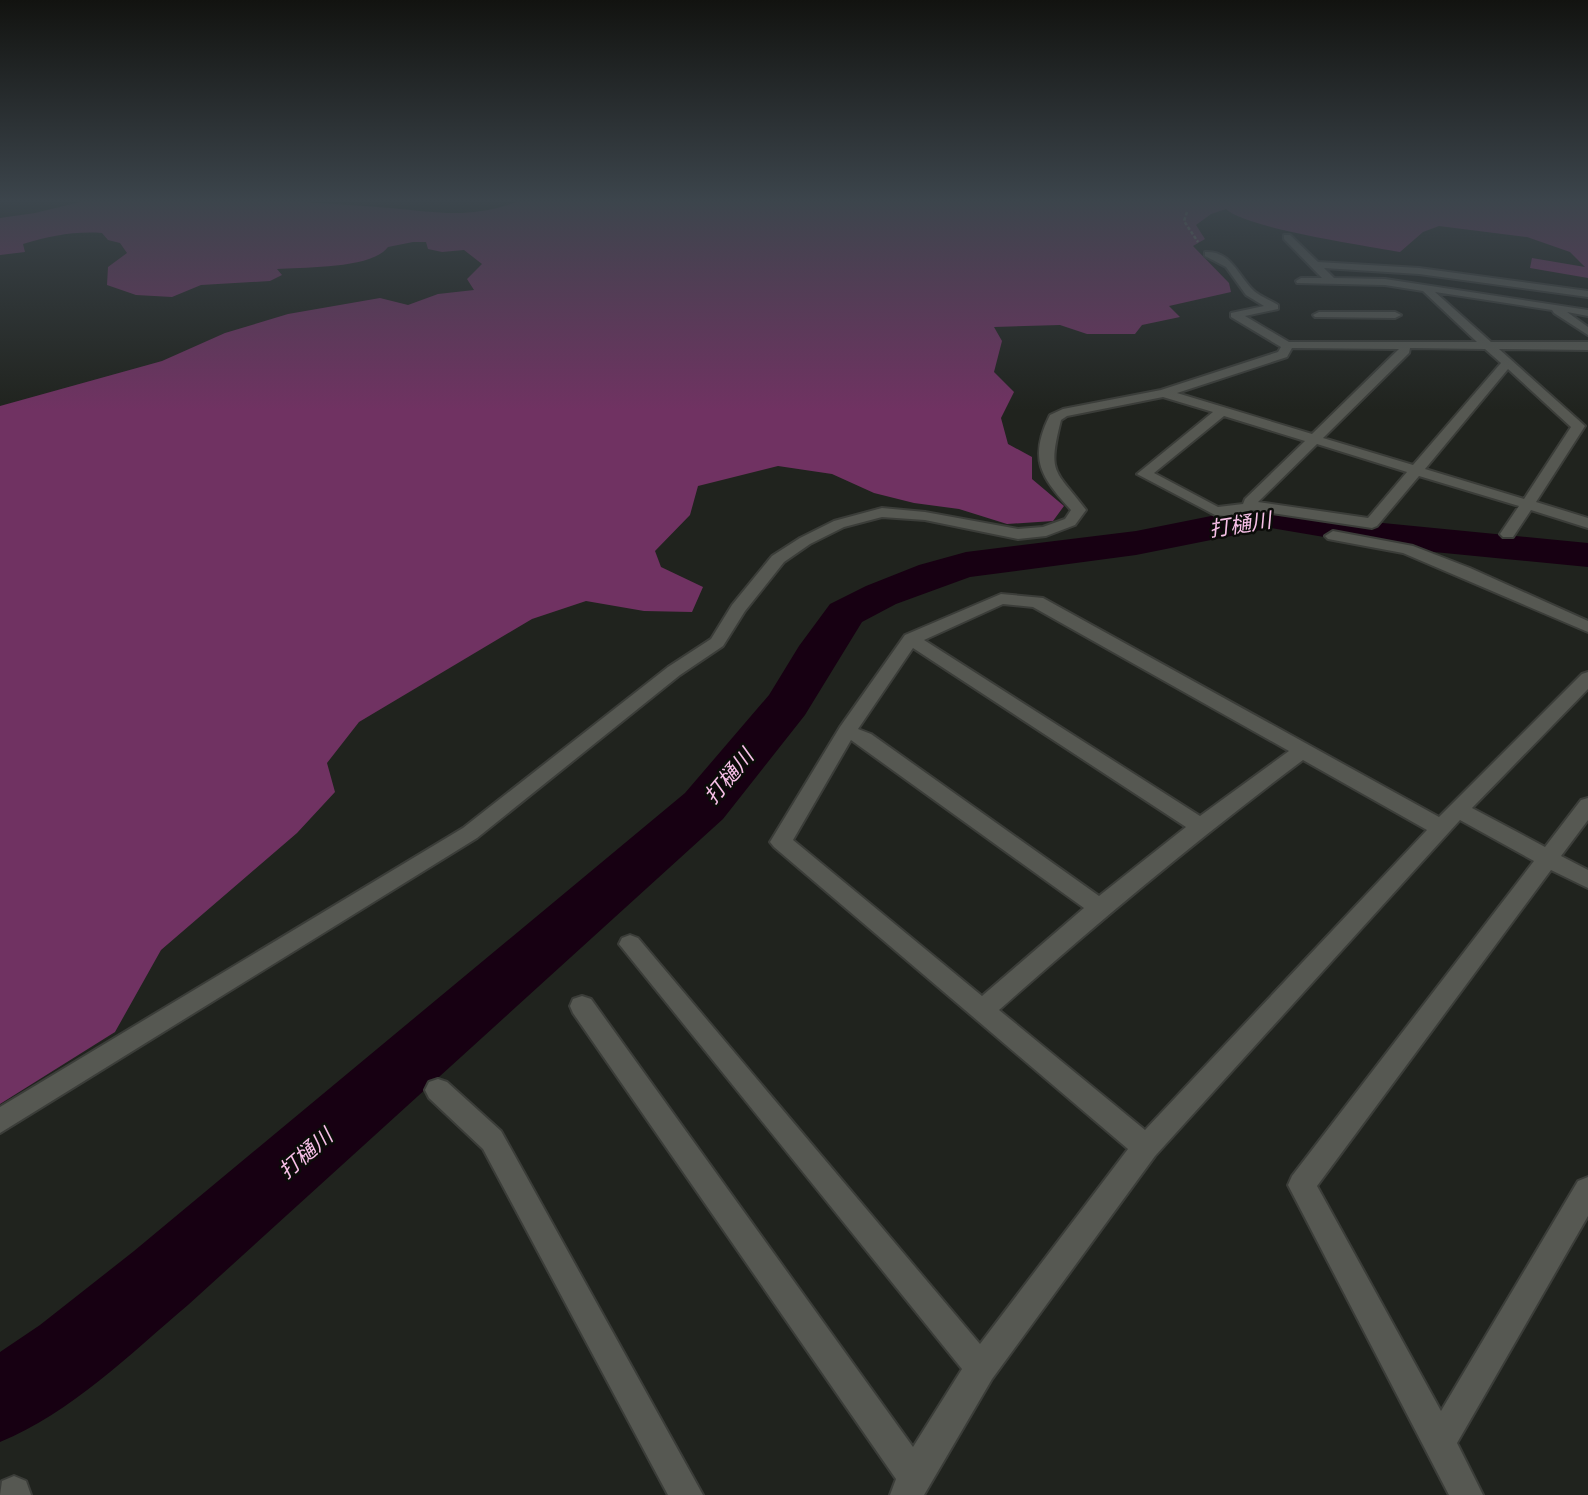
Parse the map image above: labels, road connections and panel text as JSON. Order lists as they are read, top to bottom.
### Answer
{
  "water": ["打樋川"]
}
